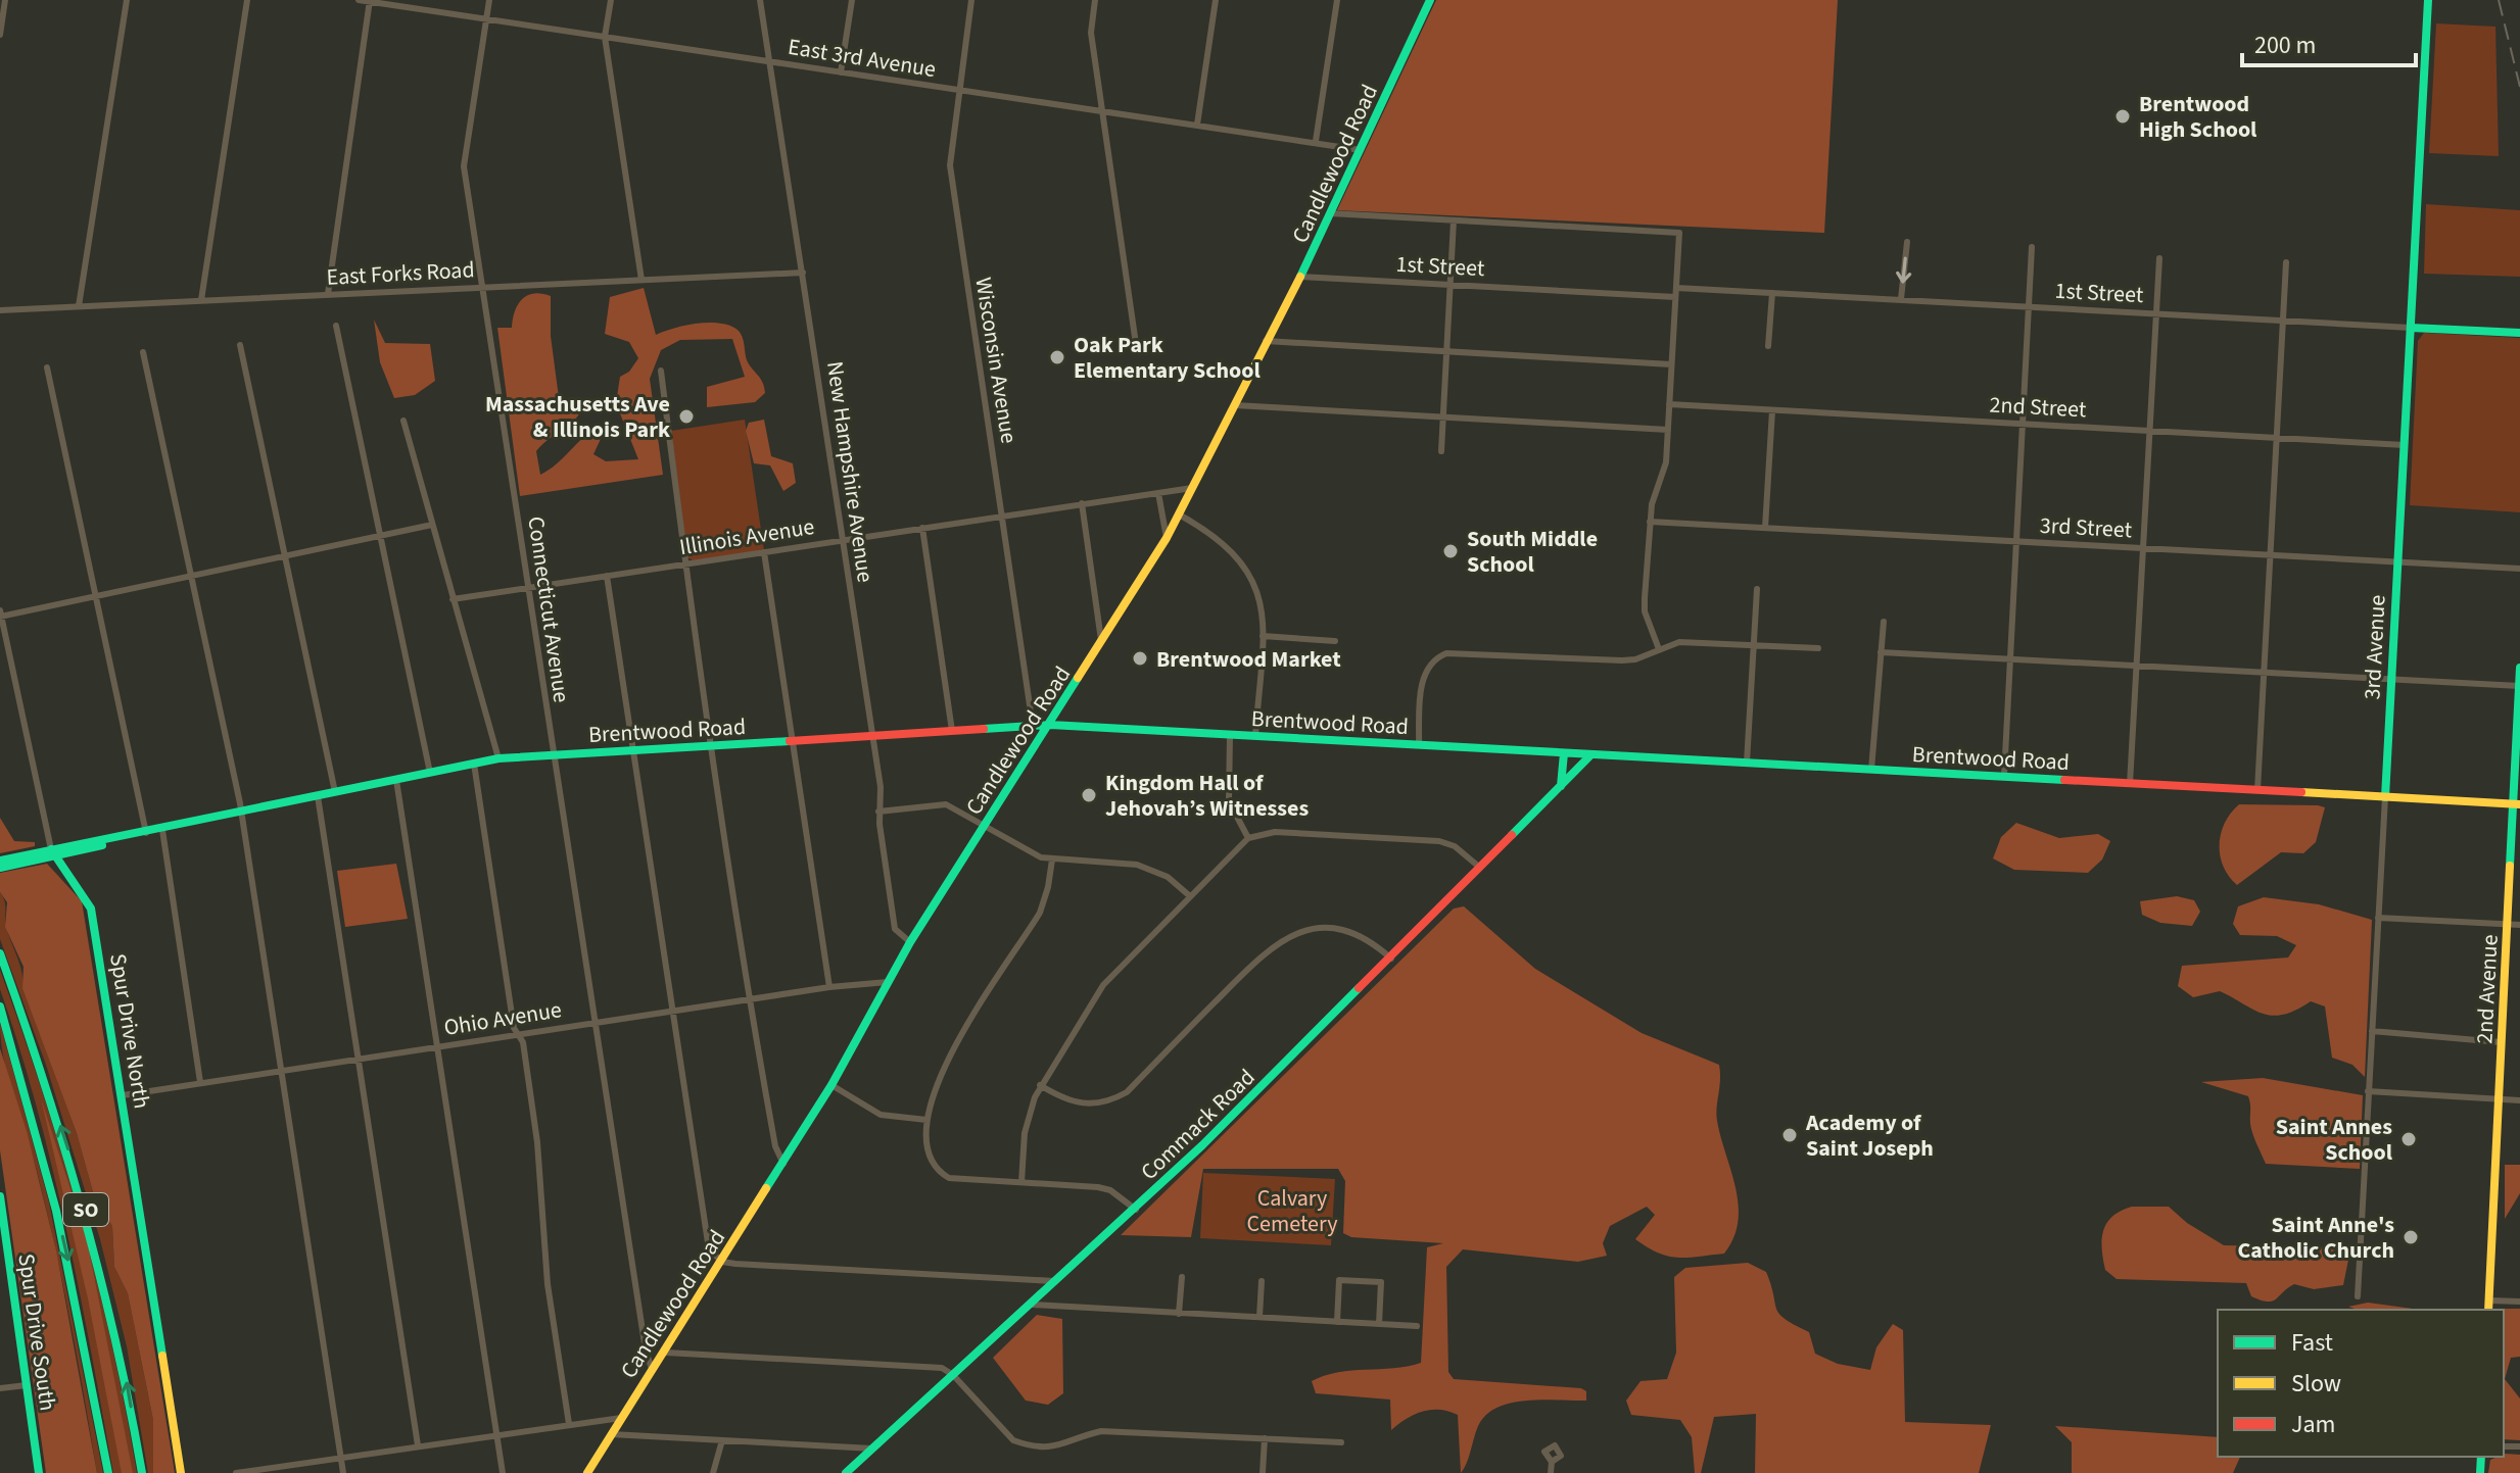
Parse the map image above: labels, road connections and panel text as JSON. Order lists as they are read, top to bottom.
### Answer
{
  "streets": {
    "main road": [
      "Candlewood Road",
      "1st Street",
      "3rd Avenue",
      "Brentwood Road",
      "2nd Avenue",
      "Spur Drive North",
      "Commack Road",
      "SO",
      "Spur Drive South"
    ],
    "street": [
      "East 3rd Avenue",
      "East Forks Road",
      "Wisconsin Avenue",
      "2nd Street",
      "New Hampshire Avenue",
      "3rd Street",
      "Illinois Avenue",
      "Connecticut Avenue",
      "Ohio Avenue"
    ]
  },
  "crossings": [
    ["East 3rd Avenue", "Candlewood Road"],
    ["East 3rd Avenue", "Wisconsin Avenue"],
    ["East 3rd Avenue", "New Hampshire Avenue"],
    ["East 3rd Avenue", "Connecticut Avenue"],
    ["Candlewood Road", "1st Street"],
    ["Candlewood Road", "New Hampshire Avenue"],
    ["Candlewood Road", "Illinois Avenue"],
    ["Candlewood Road", "Connecticut Avenue"],
    ["Candlewood Road", "Brentwood Road"],
    ["Candlewood Road", "Ohio Avenue"],
    ["1st Street", "3rd Avenue"],
    ["East Forks Road", "New Hampshire Avenue"],
    ["East Forks Road", "Connecticut Avenue"],
    ["Wisconsin Avenue", "Illinois Avenue"],
    ["Wisconsin Avenue", "Brentwood Road"],
    ["2nd Street", "3rd Avenue"],
    ["New Hampshire Avenue", "Illinois Avenue"],
    ["New Hampshire Avenue", "Brentwood Road"],
    ["3rd Street", "3rd Avenue"],
    ["Illinois Avenue", "Connecticut Avenue"],
    ["Connecticut Avenue", "Brentwood Road"],
    ["Connecticut Avenue", "Ohio Avenue"],
    ["3rd Avenue", "Brentwood Road"],
    ["Brentwood Road", "2nd Avenue"],
    ["Brentwood Road", "Spur Drive North"],
    ["Brentwood Road", "Commack Road"],
    ["Ohio Avenue", "Spur Drive North"]
  ],
  "parks": ["Calvary Cemetery"],
  "places": [
    "Brentwood High School",
    "Oak Park Elementary School",
    "Massachusetts Ave & Illinois Park",
    "South Middle School",
    "Brentwood Market",
    "Kingdom Hall of Jehovah’s Witnesses",
    "Academy of Saint Joseph",
    "Saint Annes School",
    "Saint Anne's Catholic Church"
  ],
  "legend": ["Fast", "Slow", "Jam"],
  "scale_bar": "200 m"
}
